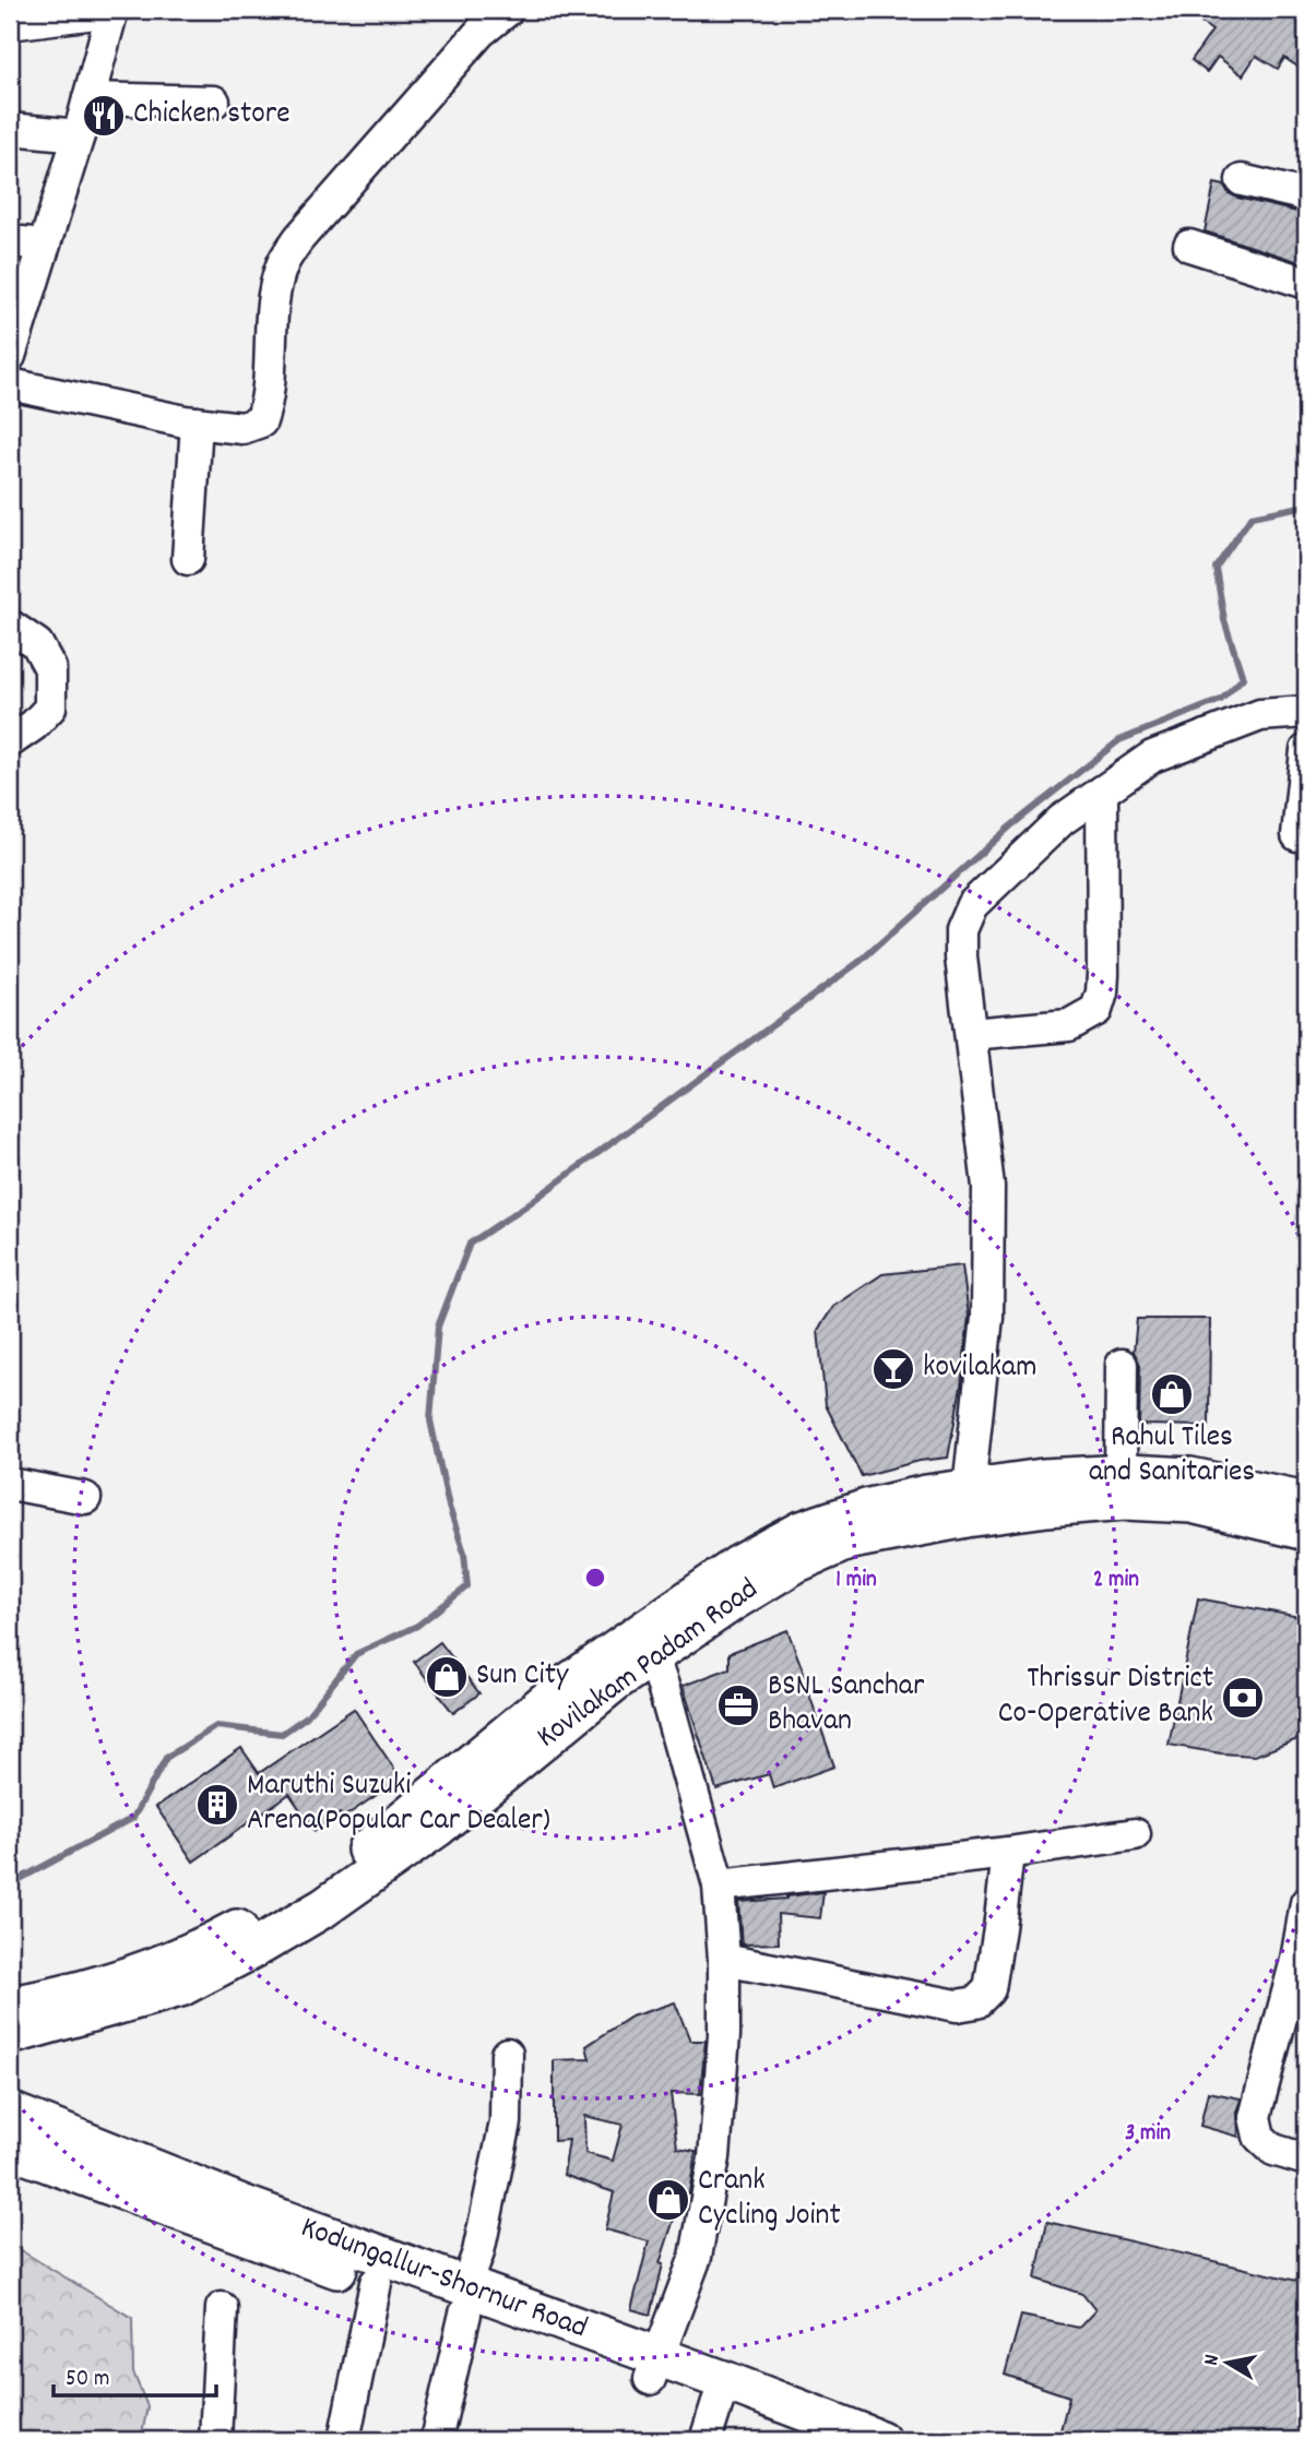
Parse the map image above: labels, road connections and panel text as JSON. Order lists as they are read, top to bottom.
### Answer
{
  "streets": {
    "main road": ["Kovilakam Padam Road", "Kodungallur-Shornur Road"]
  },
  "places": {
    "restaurant": ["Chicken store"],
    "bar": ["kovilakam"],
    "shop": ["Rahul Tiles and Sanitaries", "Sun City", "Crank Cycling Joint"],
    "bank": ["Thrissur District Co-Operative Bank"],
    "office": ["BSNL Sanchar Bhavan"],
    "building": ["Maruthi Suzuki Arena(Popular Car Dealer)"]
  },
  "scale_bar": "50 m",
  "north": "left",
  "rings": ["1 min", "2 min", "3 min"]
}
